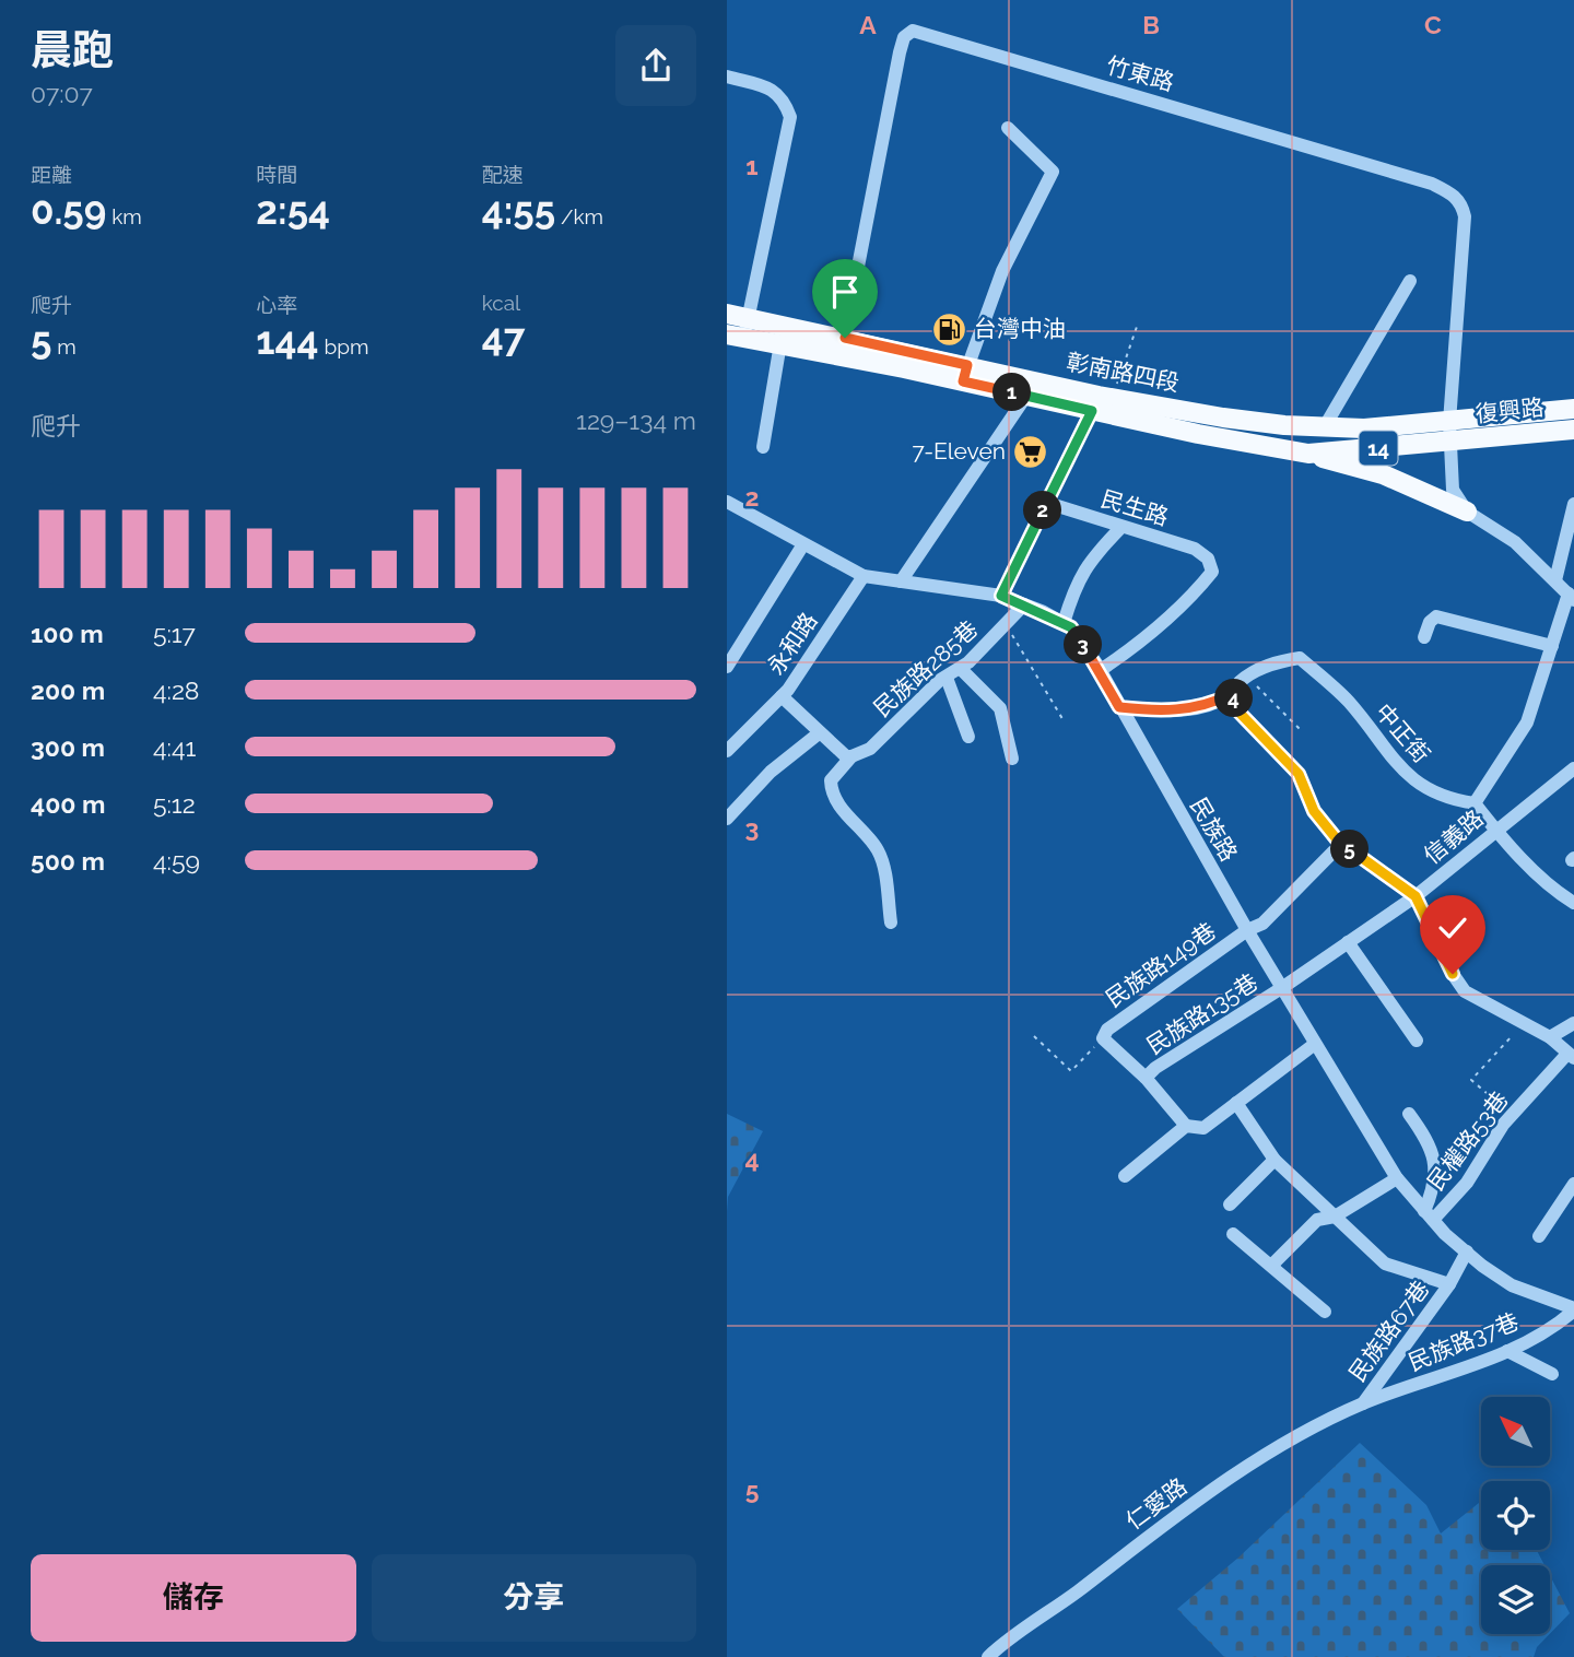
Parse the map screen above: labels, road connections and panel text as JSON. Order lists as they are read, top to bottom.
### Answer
{
  "streets": {
    "main road": ["彰南路四段", "復興路", "14"],
    "street": [
      "竹東路",
      "民生路",
      "永和路",
      "民族路285巷",
      "中正街",
      "民族路",
      "信義路",
      "民族路149巷",
      "民族路135巷",
      "民權路53巷",
      "民族路67巷",
      "民族路37巷",
      "仁愛路"
    ]
  },
  "crossings": [
    ["竹東路", "彰南路四段"],
    ["竹東路", "復興路"],
    ["彰南路四段", "復興路"],
    ["民生路", "民族路"],
    ["永和路", "民族路285巷"],
    ["永和路", "民族路"],
    ["民族路285巷", "民族路"],
    ["民族路", "信義路"],
    ["民族路", "民族路149巷"],
    ["民族路", "民族路135巷"],
    ["民族路", "民權路53巷"],
    ["民族路", "民族路67巷"],
    ["民族路", "民族路37巷"],
    ["信義路", "民族路135巷"],
    ["民族路67巷", "民族路37巷"],
    ["民族路67巷", "仁愛路"],
    ["民族路37巷", "仁愛路"]
  ],
  "places": {
    "fuel station": ["台灣中油"],
    "supermarket": ["7-Eleven"]
  },
  "north": "top left",
  "page": {
    "heading": ["晨跑", "07:07"],
    "stats": [
      ["距離", "0.59 km"],
      ["時間", "2:54"],
      ["配速", "4:55 /km"],
      ["爬升", "5 m"],
      ["心率", "144 bpm"],
      ["kcal", "47"]
    ],
    "pins": [
      "1",
      "2",
      "3",
      "4",
      "5"
    ],
    "chart": ["爬升", "129–134 m"],
    "list": [
      {
        "name": "100 m",
        "note": "5:17"
      },
      {
        "name": "200 m",
        "note": "4:28"
      },
      {
        "name": "300 m",
        "note": "4:41"
      },
      {
        "name": "400 m",
        "note": "5:12"
      },
      {
        "name": "500 m",
        "note": "4:59"
      }
    ],
    "buttons": ["儲存", "分享"]
  },
  "grid": {
    "columns": ["A", "B", "C"],
    "rows": [
      "1",
      "2",
      "3",
      "4",
      "5"
    ]
  }
}
